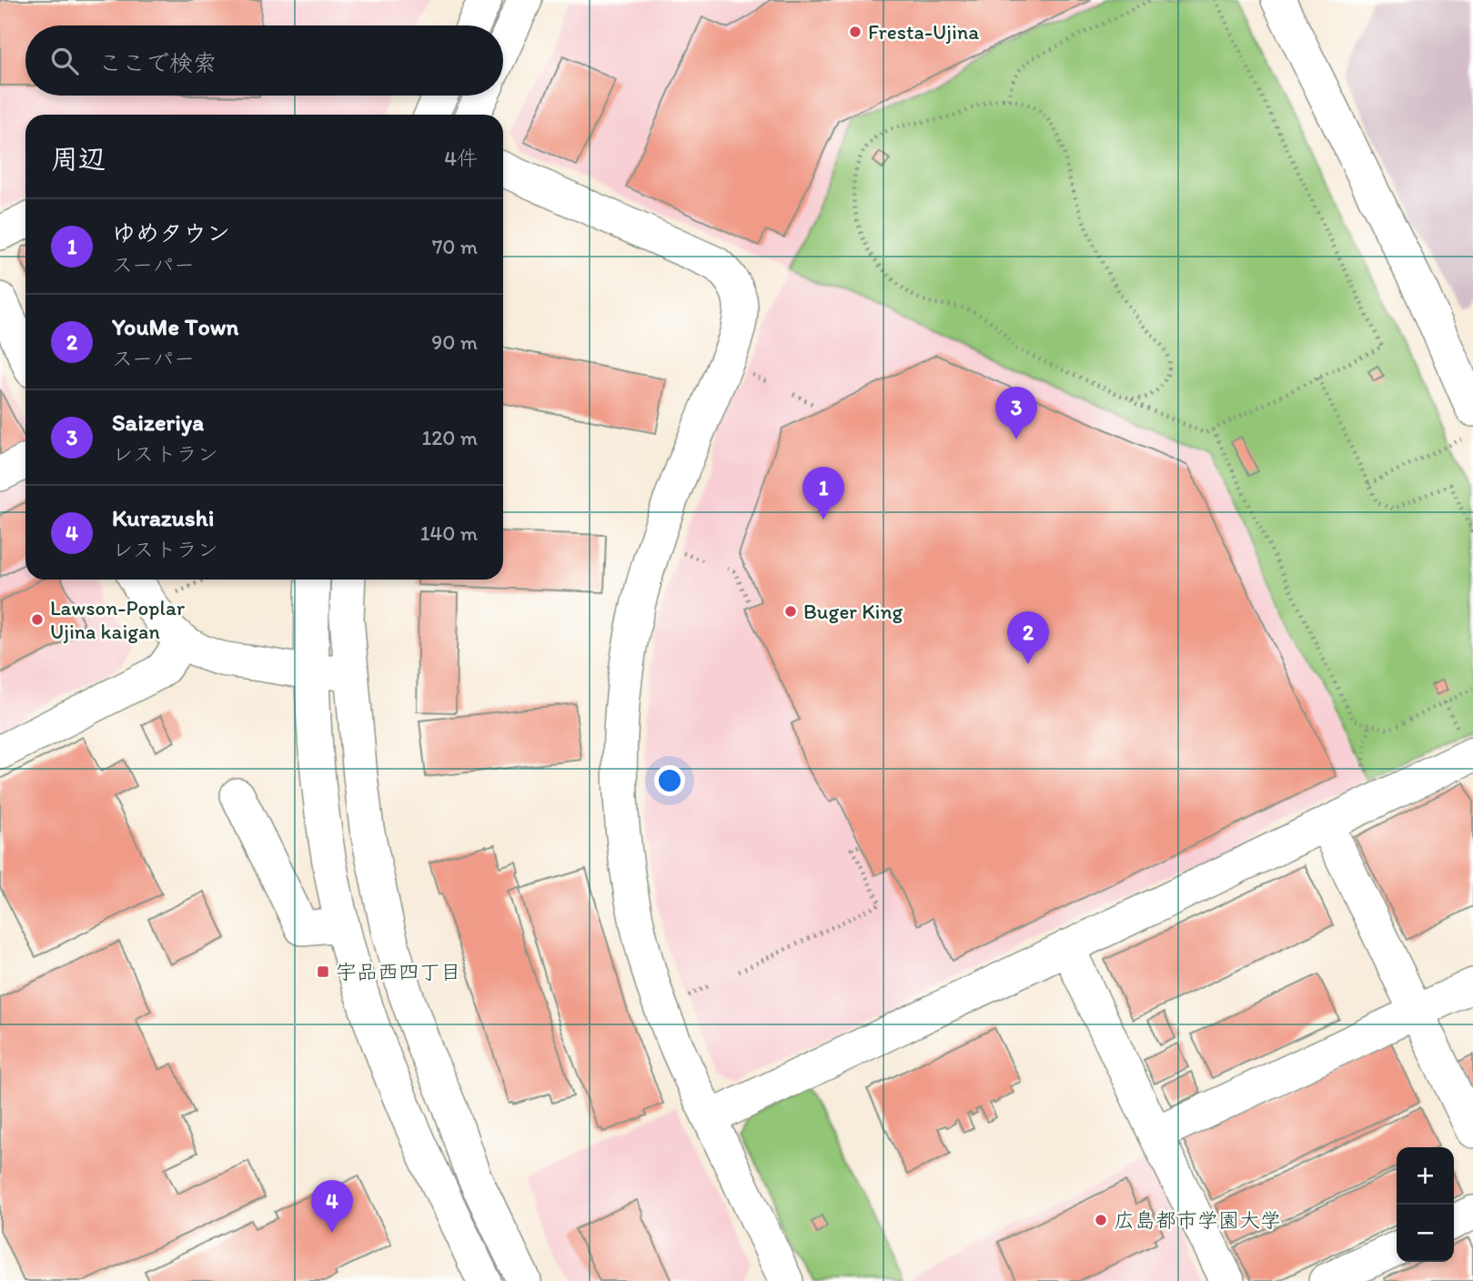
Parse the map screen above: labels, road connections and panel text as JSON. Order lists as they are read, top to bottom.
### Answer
{
  "places": {
    "other": [
      "Fresta-Ujina",
      "Buger King",
      "Lawson-Poplar Ujina kaigan",
      "広島都市学園大学"
    ],
    "transit": ["宇品西四丁目"]
  },
  "page": {
    "search": "ここで検索",
    "heading": ["周辺", "4件"],
    "list": [
      {
        "mark": "1",
        "name": "ゆめタウン",
        "note": "スーパー",
        "value": "70 m"
      },
      {
        "mark": "2",
        "name": "YouMe Town",
        "note": "スーパー",
        "value": "90 m"
      },
      {
        "mark": "3",
        "name": "Saizeriya",
        "note": "レストラン",
        "value": "120 m"
      },
      {
        "mark": "4",
        "name": "Kurazushi",
        "note": "レストラン",
        "value": "140 m"
      }
    ],
    "pins": [
      "3",
      "1",
      "2",
      "4"
    ],
    "map_buttons": ["+", "−"]
  }
}
